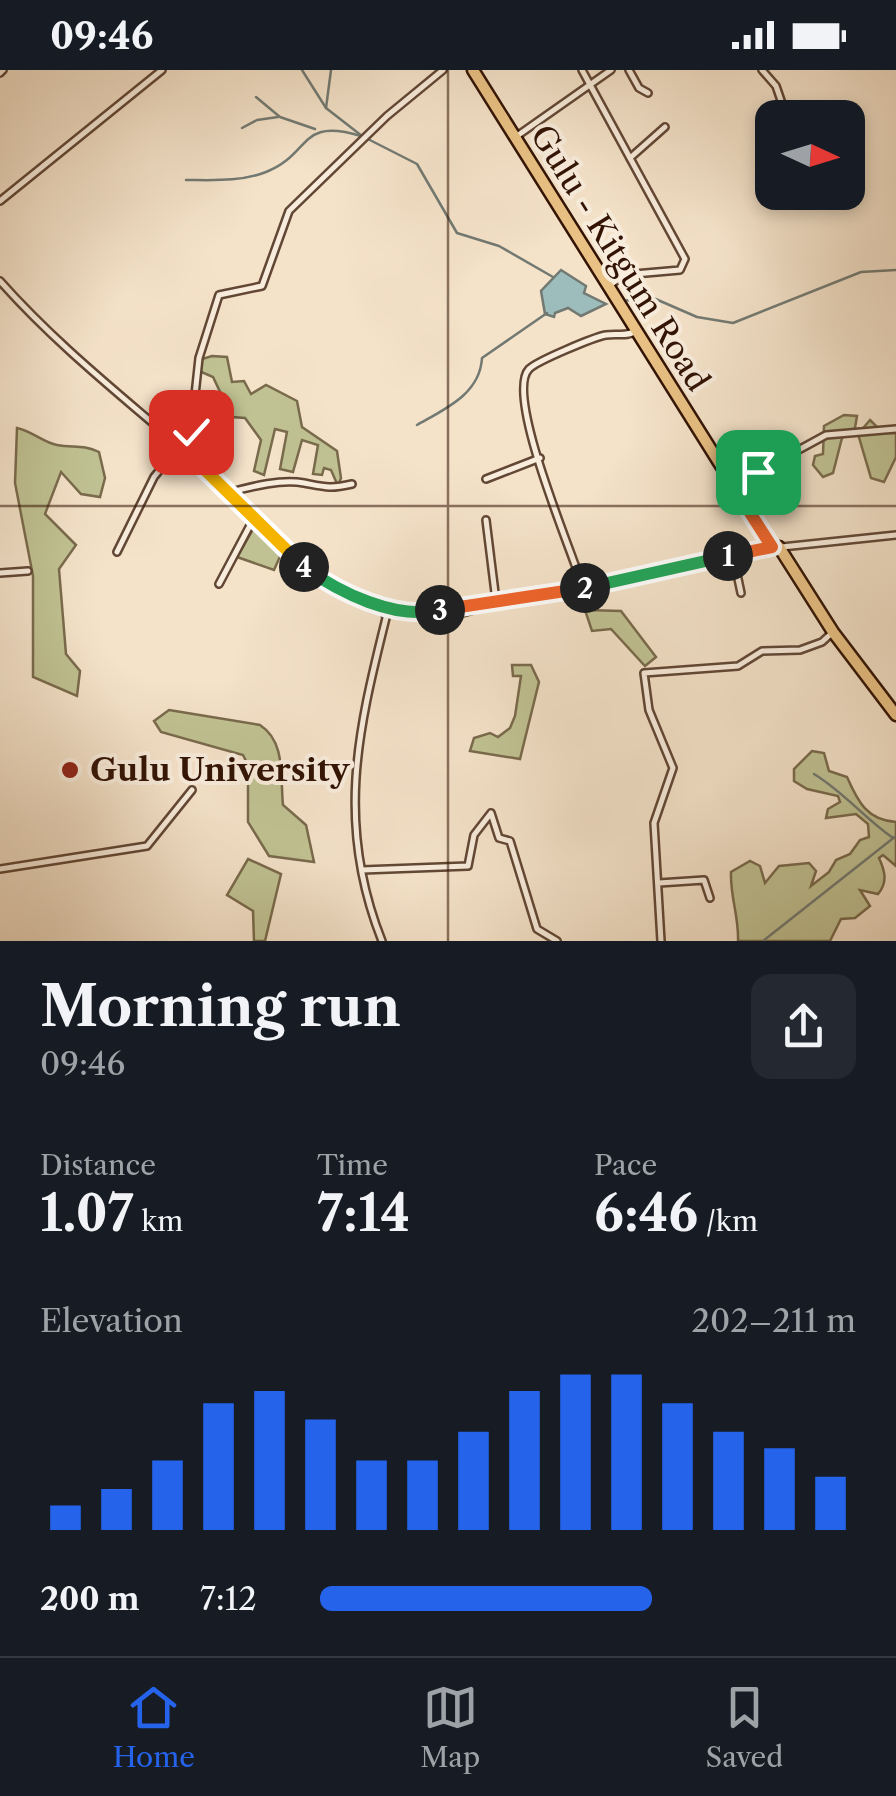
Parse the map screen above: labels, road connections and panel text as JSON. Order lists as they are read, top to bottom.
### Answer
{
  "streets": {
    "main road": ["Gulu - Kitgum Road"]
  },
  "places": ["Gulu University"],
  "north": "right",
  "page": {
    "status": "09:46",
    "pins": [
      "1",
      "4",
      "2",
      "3"
    ],
    "heading": ["Morning run", "09:46"],
    "stats": [
      ["Distance", "1.07 km"],
      ["Time", "7:14"],
      ["Pace", "6:46 /km"]
    ],
    "chart": ["Elevation", "202–211 m"],
    "list": [
      {
        "name": "200 m",
        "note": "7:12"
      }
    ],
    "tabs": ["Home", "Map", "Saved"]
  }
}
